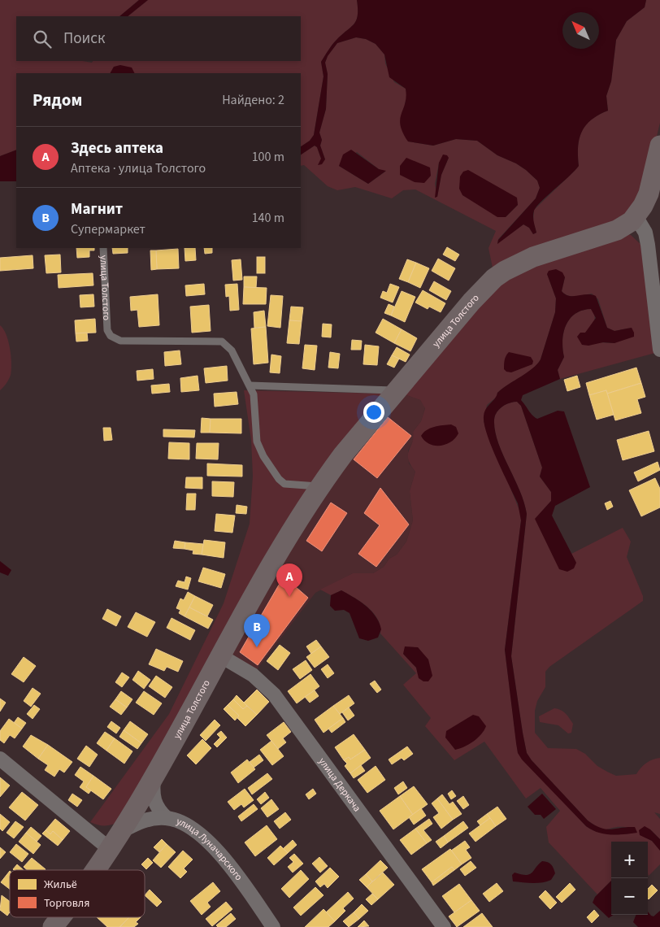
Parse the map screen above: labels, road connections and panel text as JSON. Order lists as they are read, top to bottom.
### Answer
{
  "streets": {
    "main road": ["улица Толстого"],
    "street": ["улица Деркача", "улица Луначарского"]
  },
  "crossings": [
    ["улица Толстого", "улица Деркача"],
    ["улица Толстого", "улица Луначарского"]
  ],
  "legend": ["Жильё", "Торговля"],
  "north": "top left",
  "page": {
    "search": "Поиск",
    "heading": ["Рядом", "Найдено: 2"],
    "list": [
      {
        "mark": "A",
        "name": "Здесь аптека",
        "note": "Аптека · улица Толстого",
        "value": "100 m"
      },
      {
        "mark": "B",
        "name": "Магнит",
        "note": "Супермаркет",
        "value": "140 m"
      }
    ],
    "pins": ["A", "B"],
    "map_buttons": ["+", "−"]
  }
}
